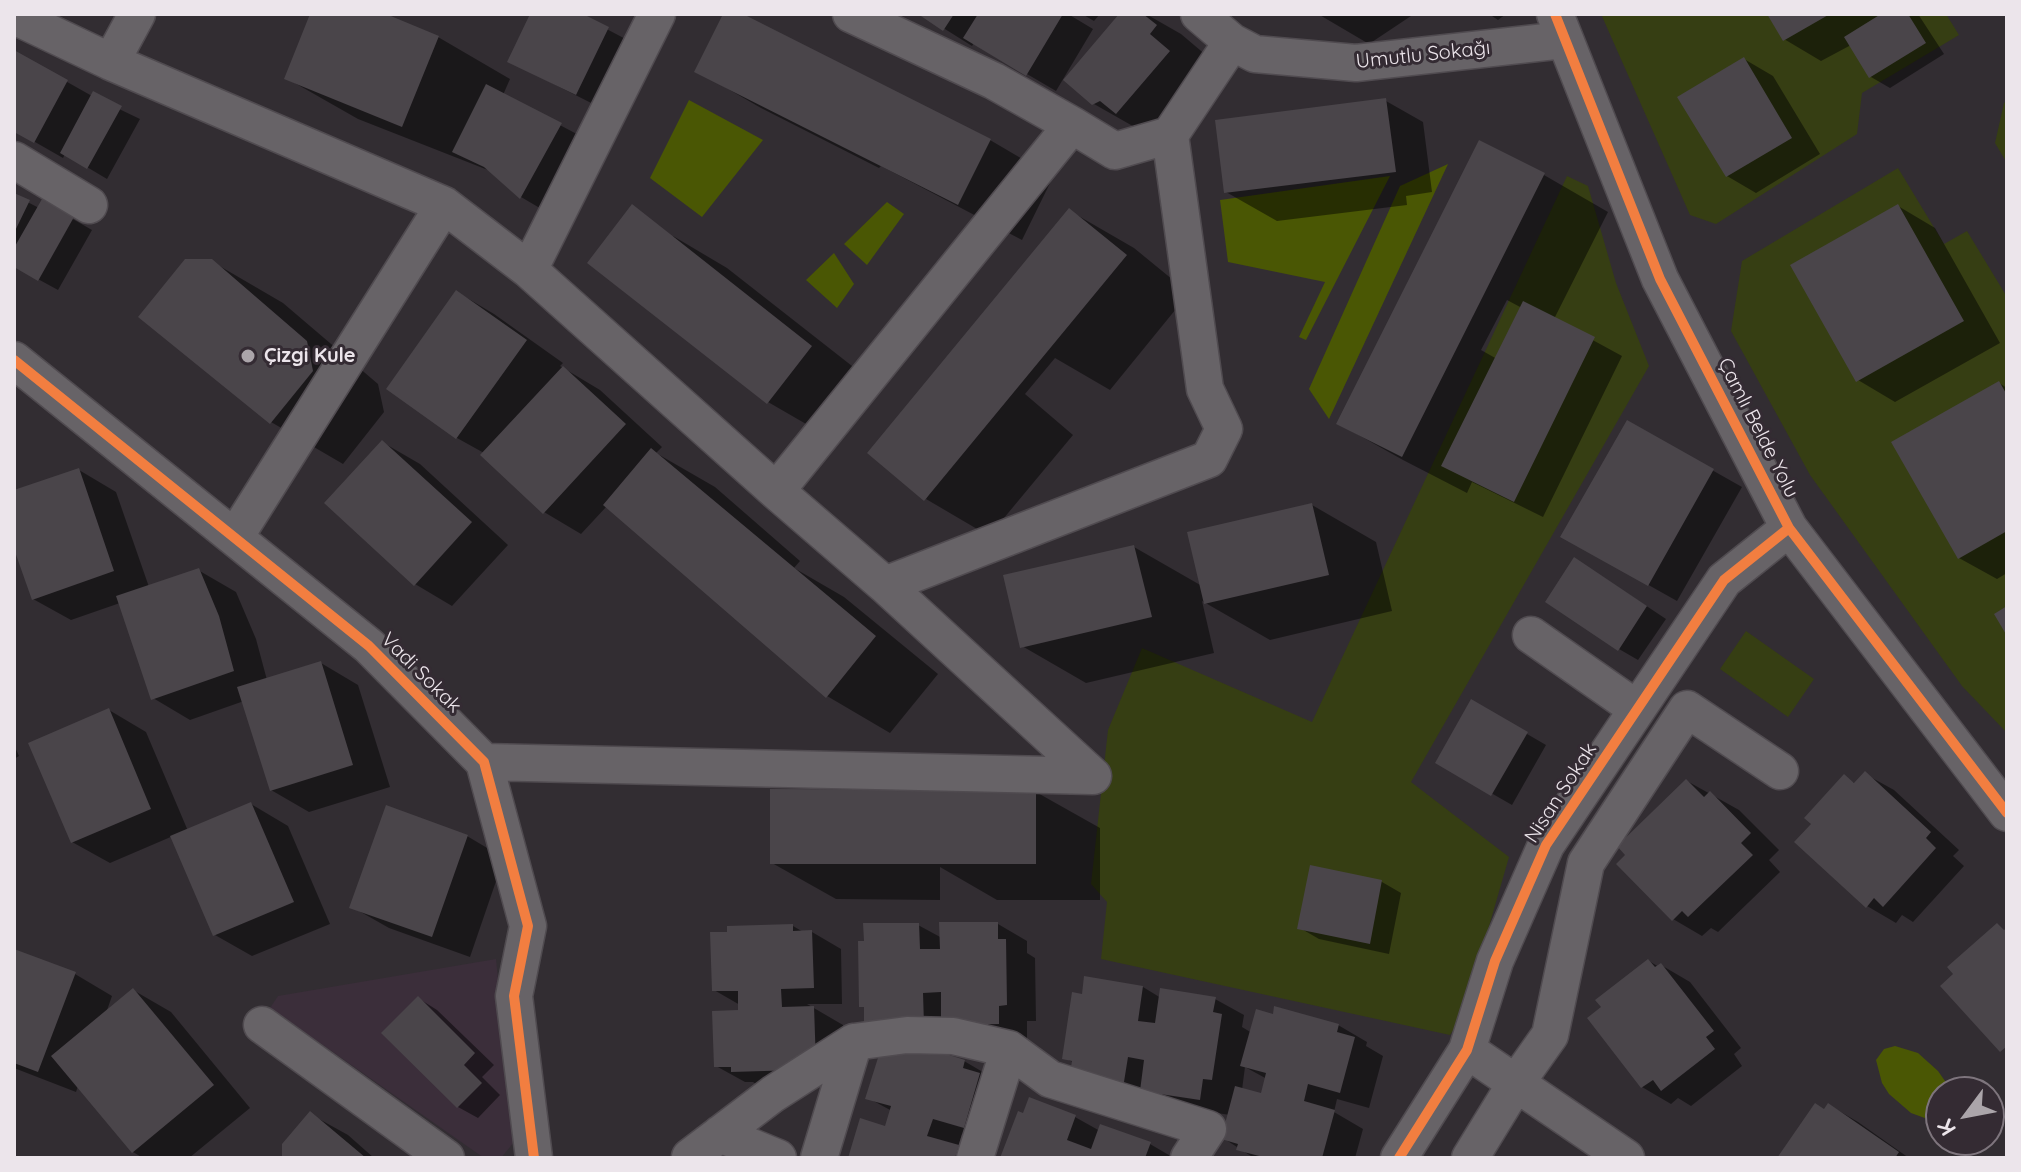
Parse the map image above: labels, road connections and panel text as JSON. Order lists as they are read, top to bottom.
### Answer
{
  "streets": {
    "street": [
      "Umutlu Sokağı",
      "Çamlı Belde Yolu",
      "Vadi Sokak",
      "Nisan Sokak"
    ]
  },
  "crossings": [
    ["Umutlu Sokağı", "Çamlı Belde Yolu"],
    ["Çamlı Belde Yolu", "Nisan Sokak"]
  ],
  "places": ["Çizgi Kule"],
  "north": "bottom left"
}
